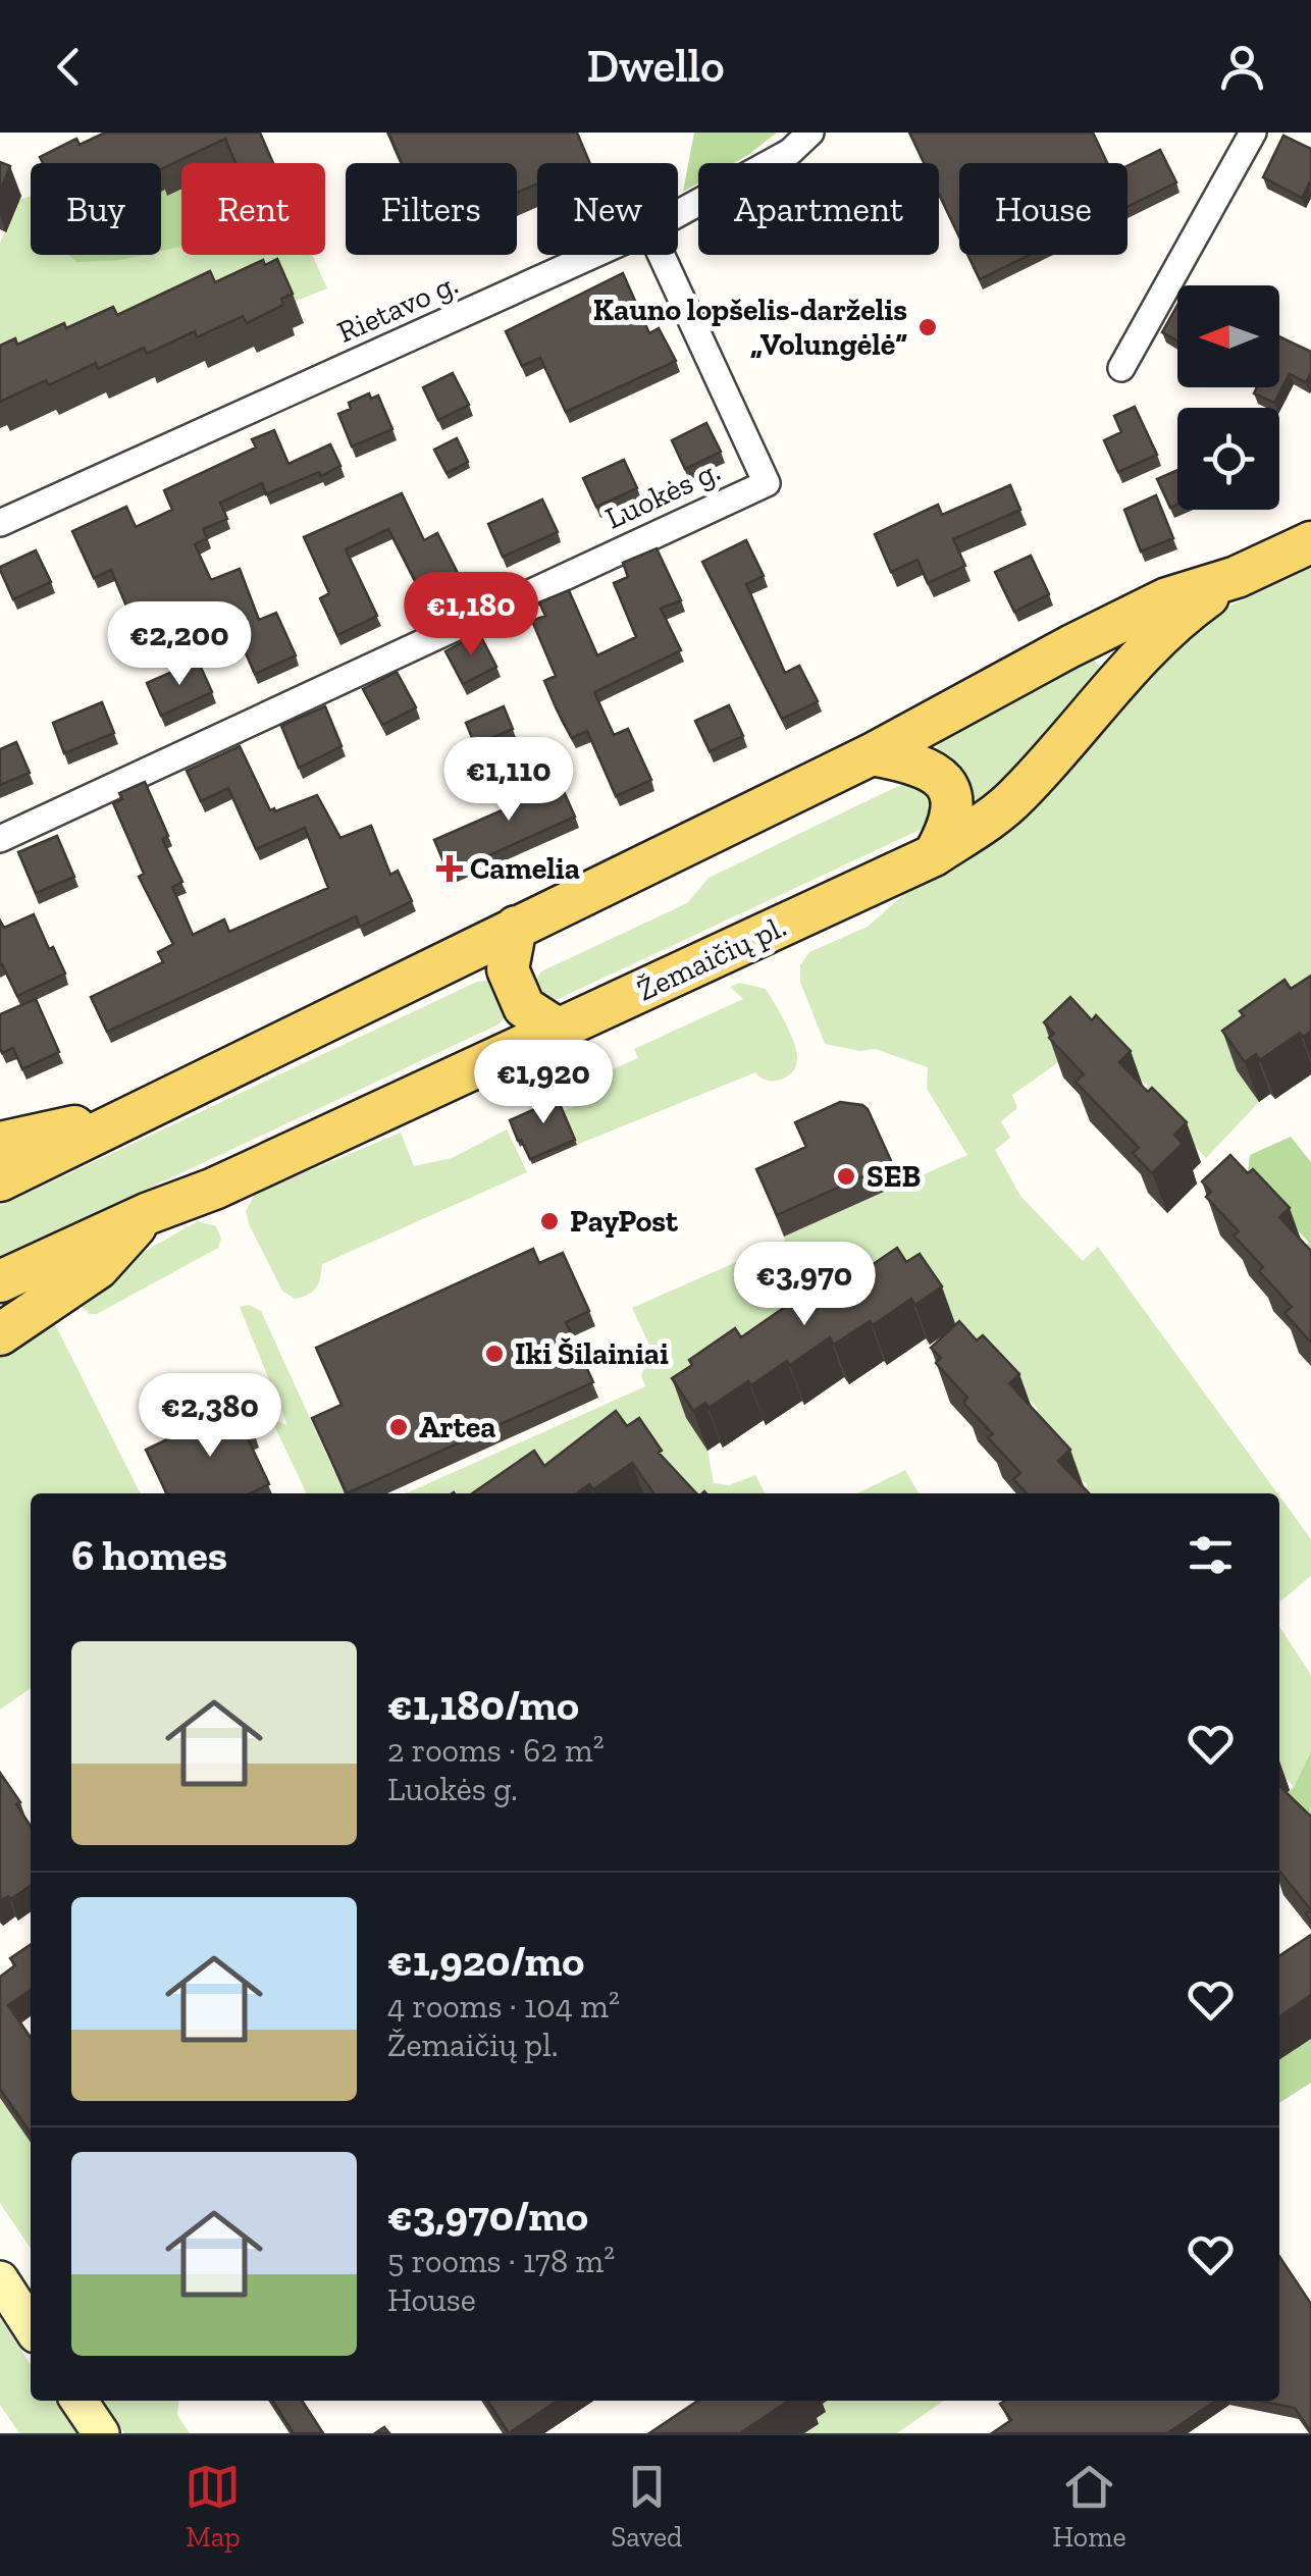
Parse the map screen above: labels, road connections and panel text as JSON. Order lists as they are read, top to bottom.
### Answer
{
  "streets": {
    "main road": ["Žemaičių pl."],
    "street": ["Rietavo g.", "Luokės g."]
  },
  "places": {
    "other": [
      "Kauno lopšelis-darželis „Volungėlė“",
      "SEB",
      "PayPost",
      "Iki Šilainiai",
      "Artea"
    ],
    "health": ["Camelia"]
  },
  "north": "left",
  "page": {
    "header": "Dwello",
    "chip": [
      "Buy",
      "Rent",
      "Filters",
      "New",
      "Apartment",
      "House"
    ],
    "price": [
      "€1,180",
      "€2,200",
      "€1,110",
      "€1,920",
      "€3,970",
      "€2,380"
    ],
    "heading": "6 homes",
    "list": [
      {
        "name": "€1,180/mo",
        "note": "2 rooms · 62 m² · Luokės g."
      },
      {
        "name": "€1,920/mo",
        "note": "4 rooms · 104 m² · Žemaičių pl."
      },
      {
        "name": "€3,970/mo",
        "note": "5 rooms · 178 m² · House"
      }
    ],
    "tabs": ["Map", "Saved", "Home"]
  }
}
